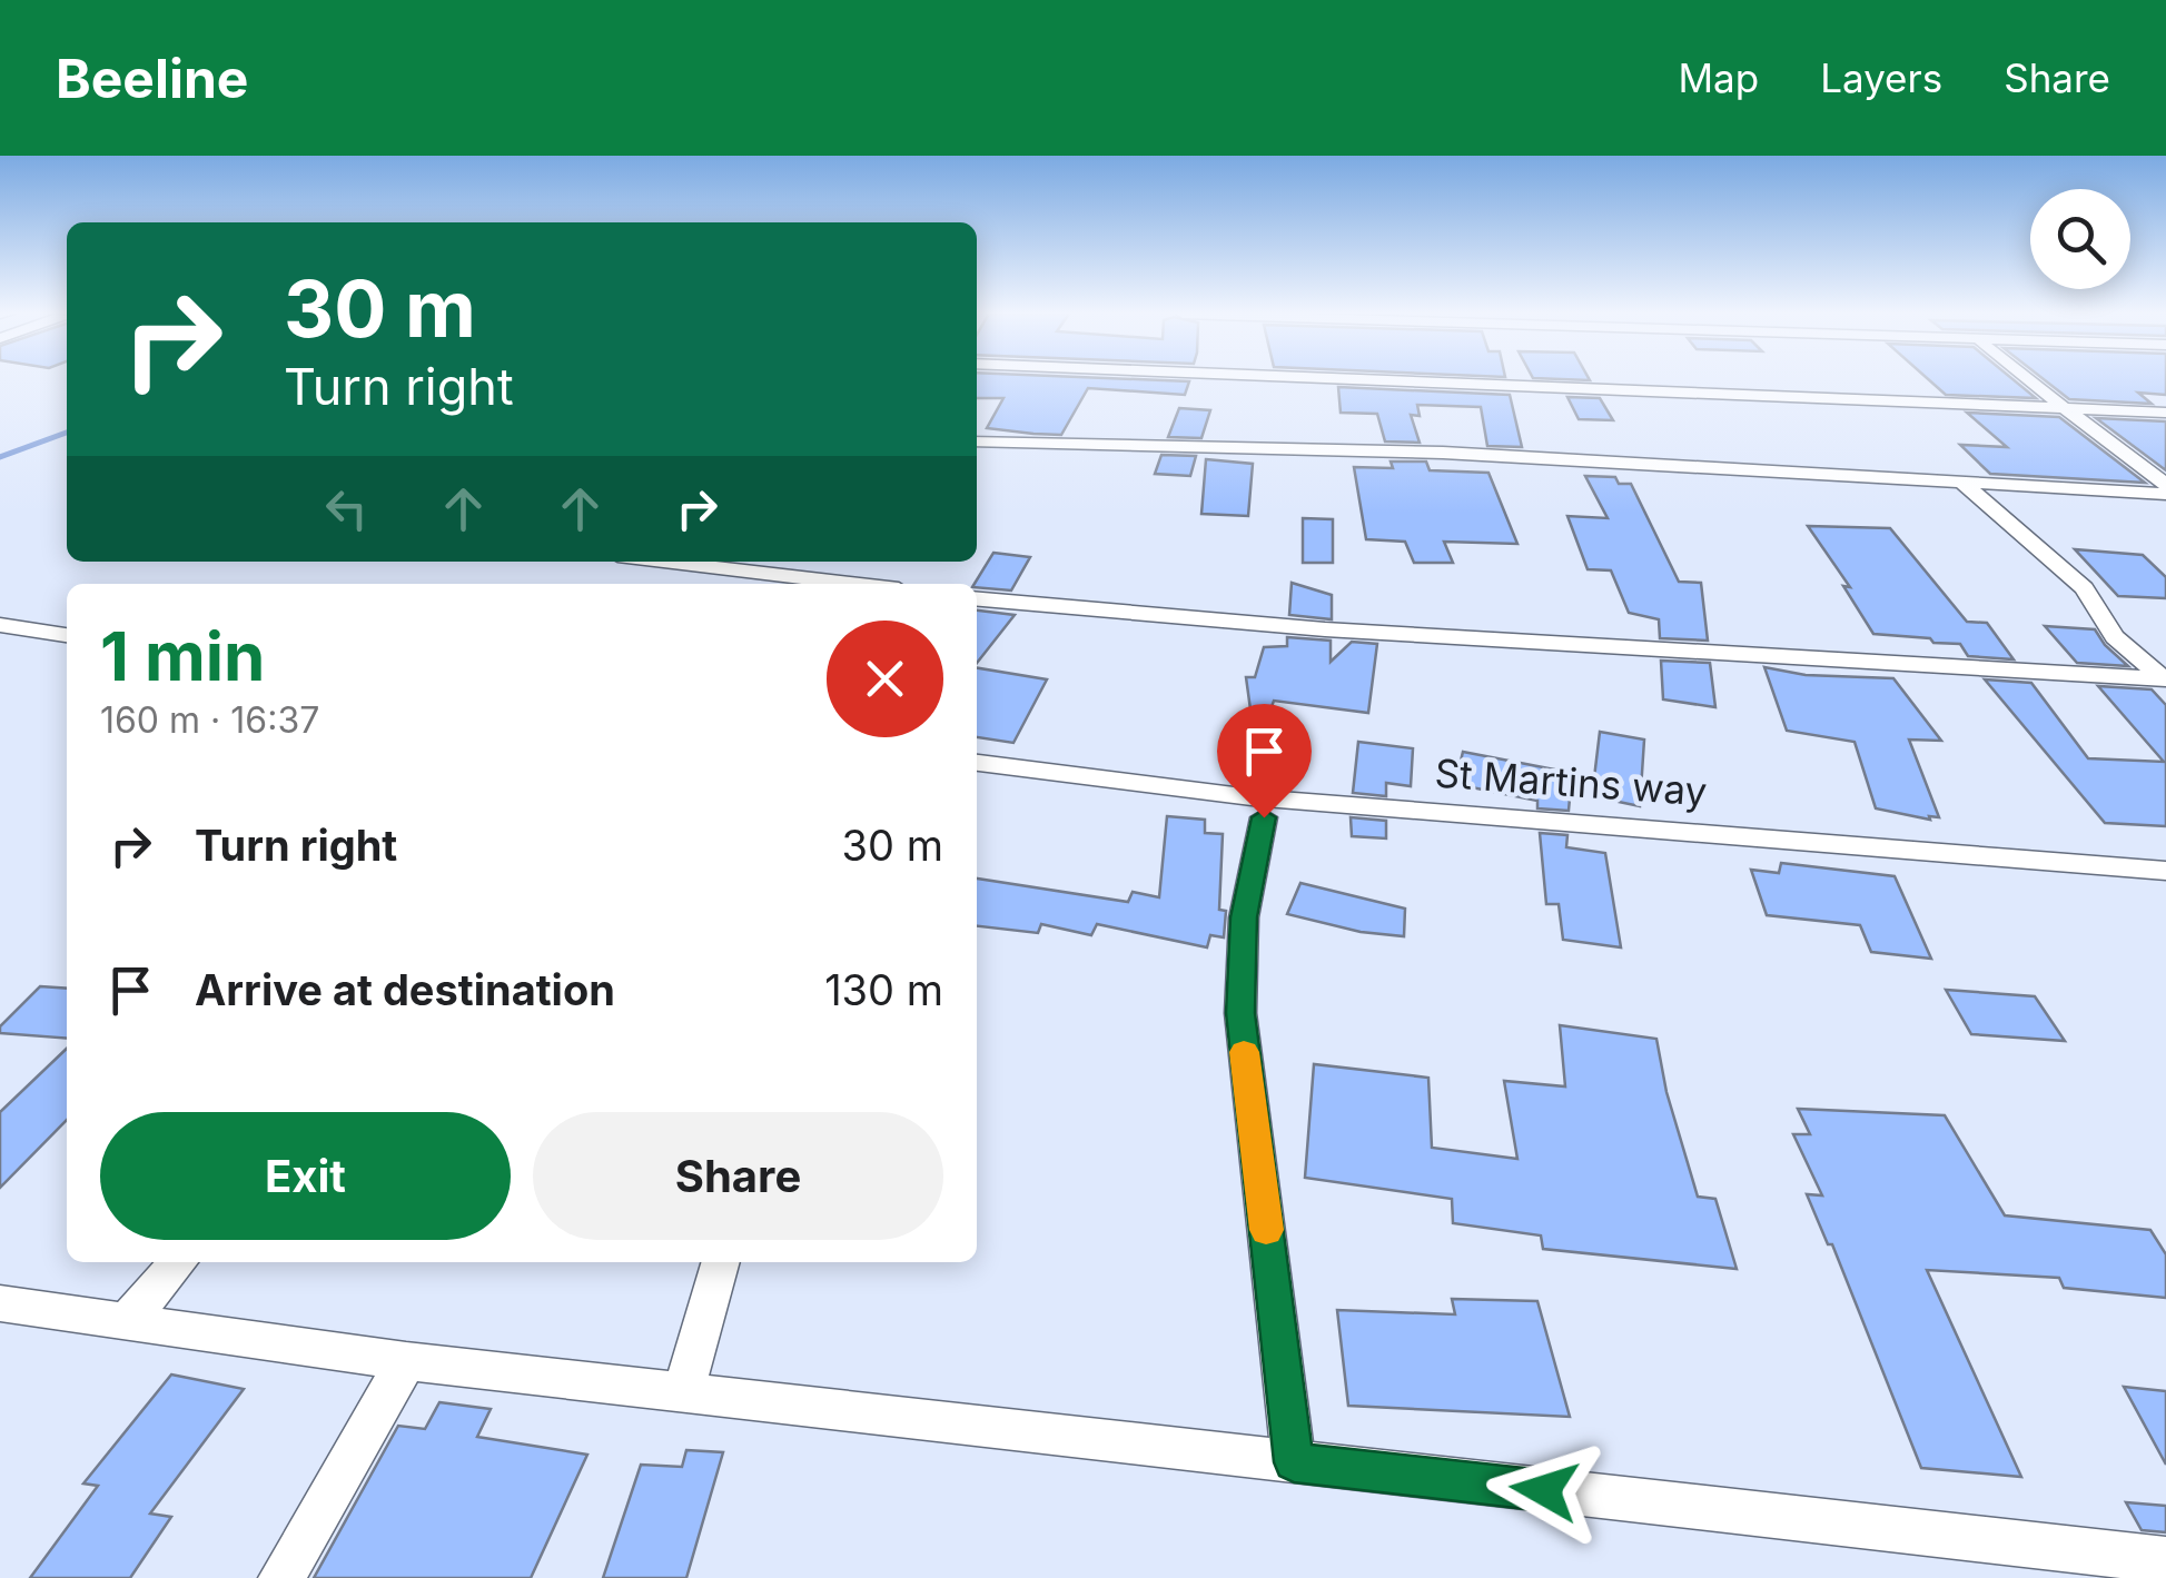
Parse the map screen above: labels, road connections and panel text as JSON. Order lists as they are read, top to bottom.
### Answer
{
  "streets": {
    "street": ["St Martins way"]
  },
  "page": {
    "header": "Beeline",
    "nav": ["Map", "Layers", "Share"],
    "turn": ["30 m", "Turn right"],
    "heading": ["1 min", "160 m · 16:37"],
    "list": [
      {
        "name": "Turn right",
        "value": "30 m"
      },
      {
        "name": "Arrive at destination",
        "value": "130 m"
      }
    ],
    "buttons": ["Exit", "Share"]
  }
}
